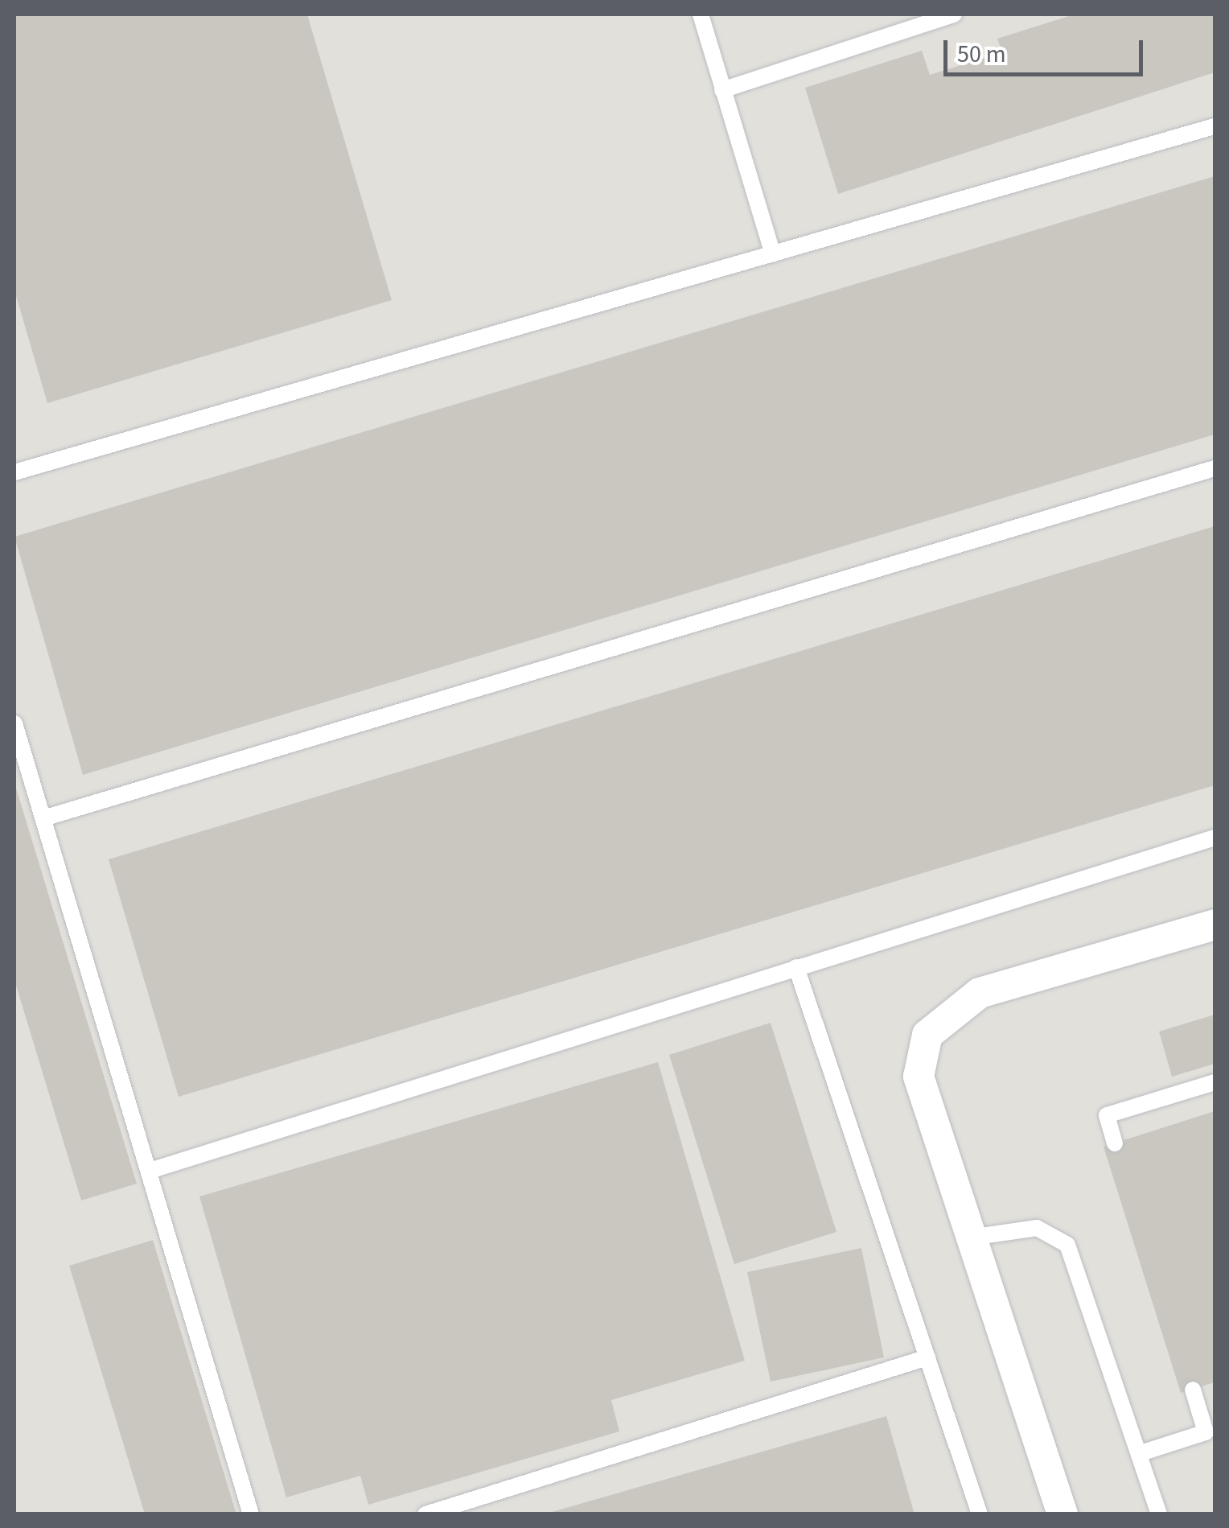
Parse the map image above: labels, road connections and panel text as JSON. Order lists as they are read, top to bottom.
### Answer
{
  "scale_bar": "50 m"
}
